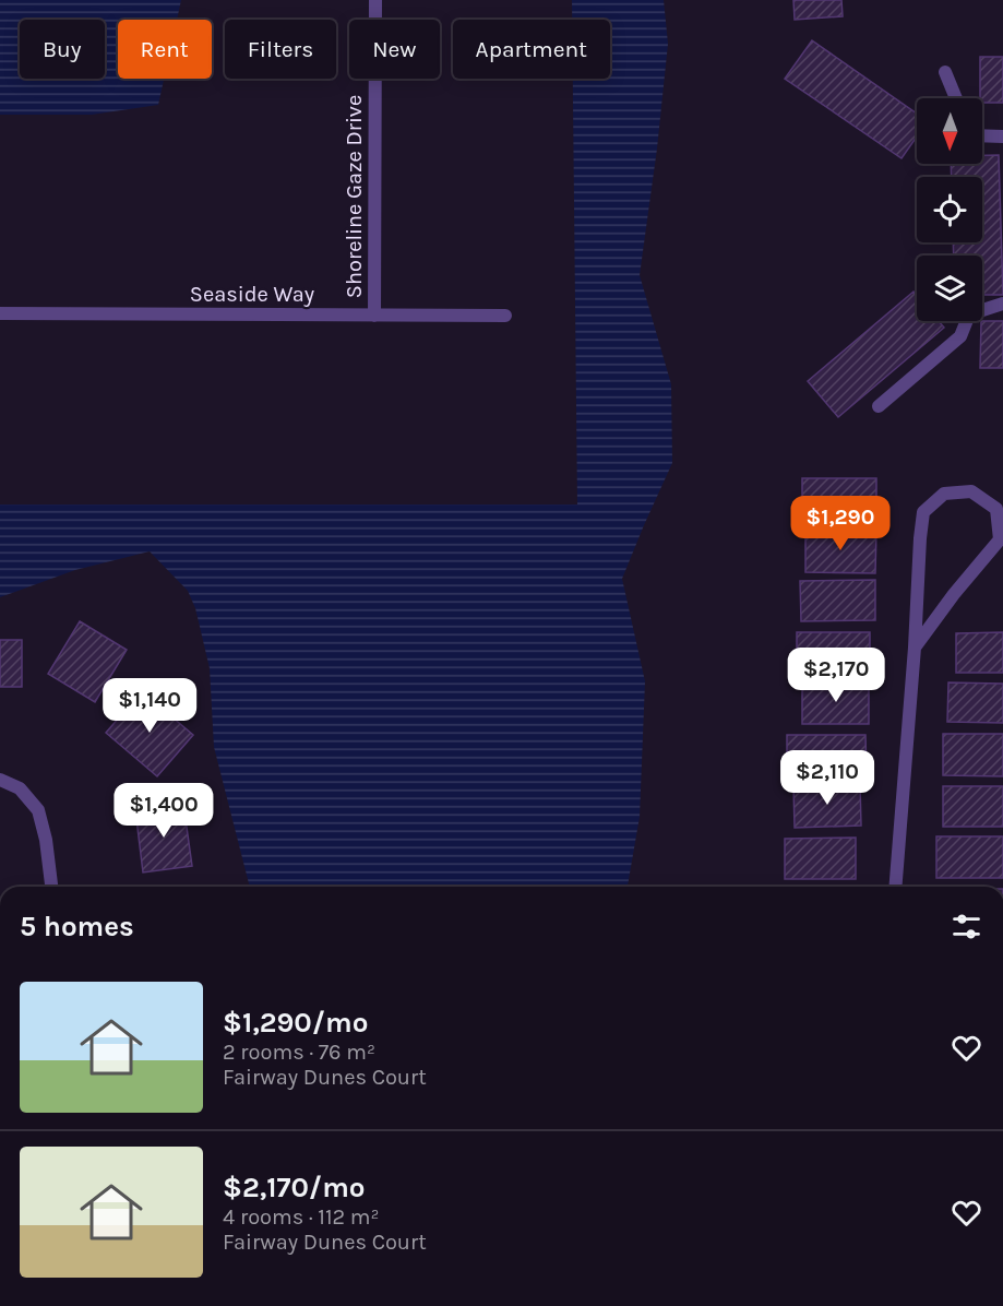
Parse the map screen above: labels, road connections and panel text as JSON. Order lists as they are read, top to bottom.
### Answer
{
  "streets": {
    "street": ["Shoreline Gaze Drive", "Seaside Way"]
  },
  "crossings": [
    ["Shoreline Gaze Drive", "Seaside Way"]
  ],
  "north": "bottom",
  "page": {
    "chip": [
      "Buy",
      "Rent",
      "Filters",
      "New",
      "Apartment"
    ],
    "price": [
      "$1,290",
      "$2,170",
      "$1,140",
      "$2,110",
      "$1,400"
    ],
    "heading": "5 homes",
    "list": [
      {
        "name": "$1,290/mo",
        "note": "2 rooms · 76 m² · Fairway Dunes Court"
      },
      {
        "name": "$2,170/mo",
        "note": "4 rooms · 112 m² · Fairway Dunes Court"
      }
    ]
  }
}
